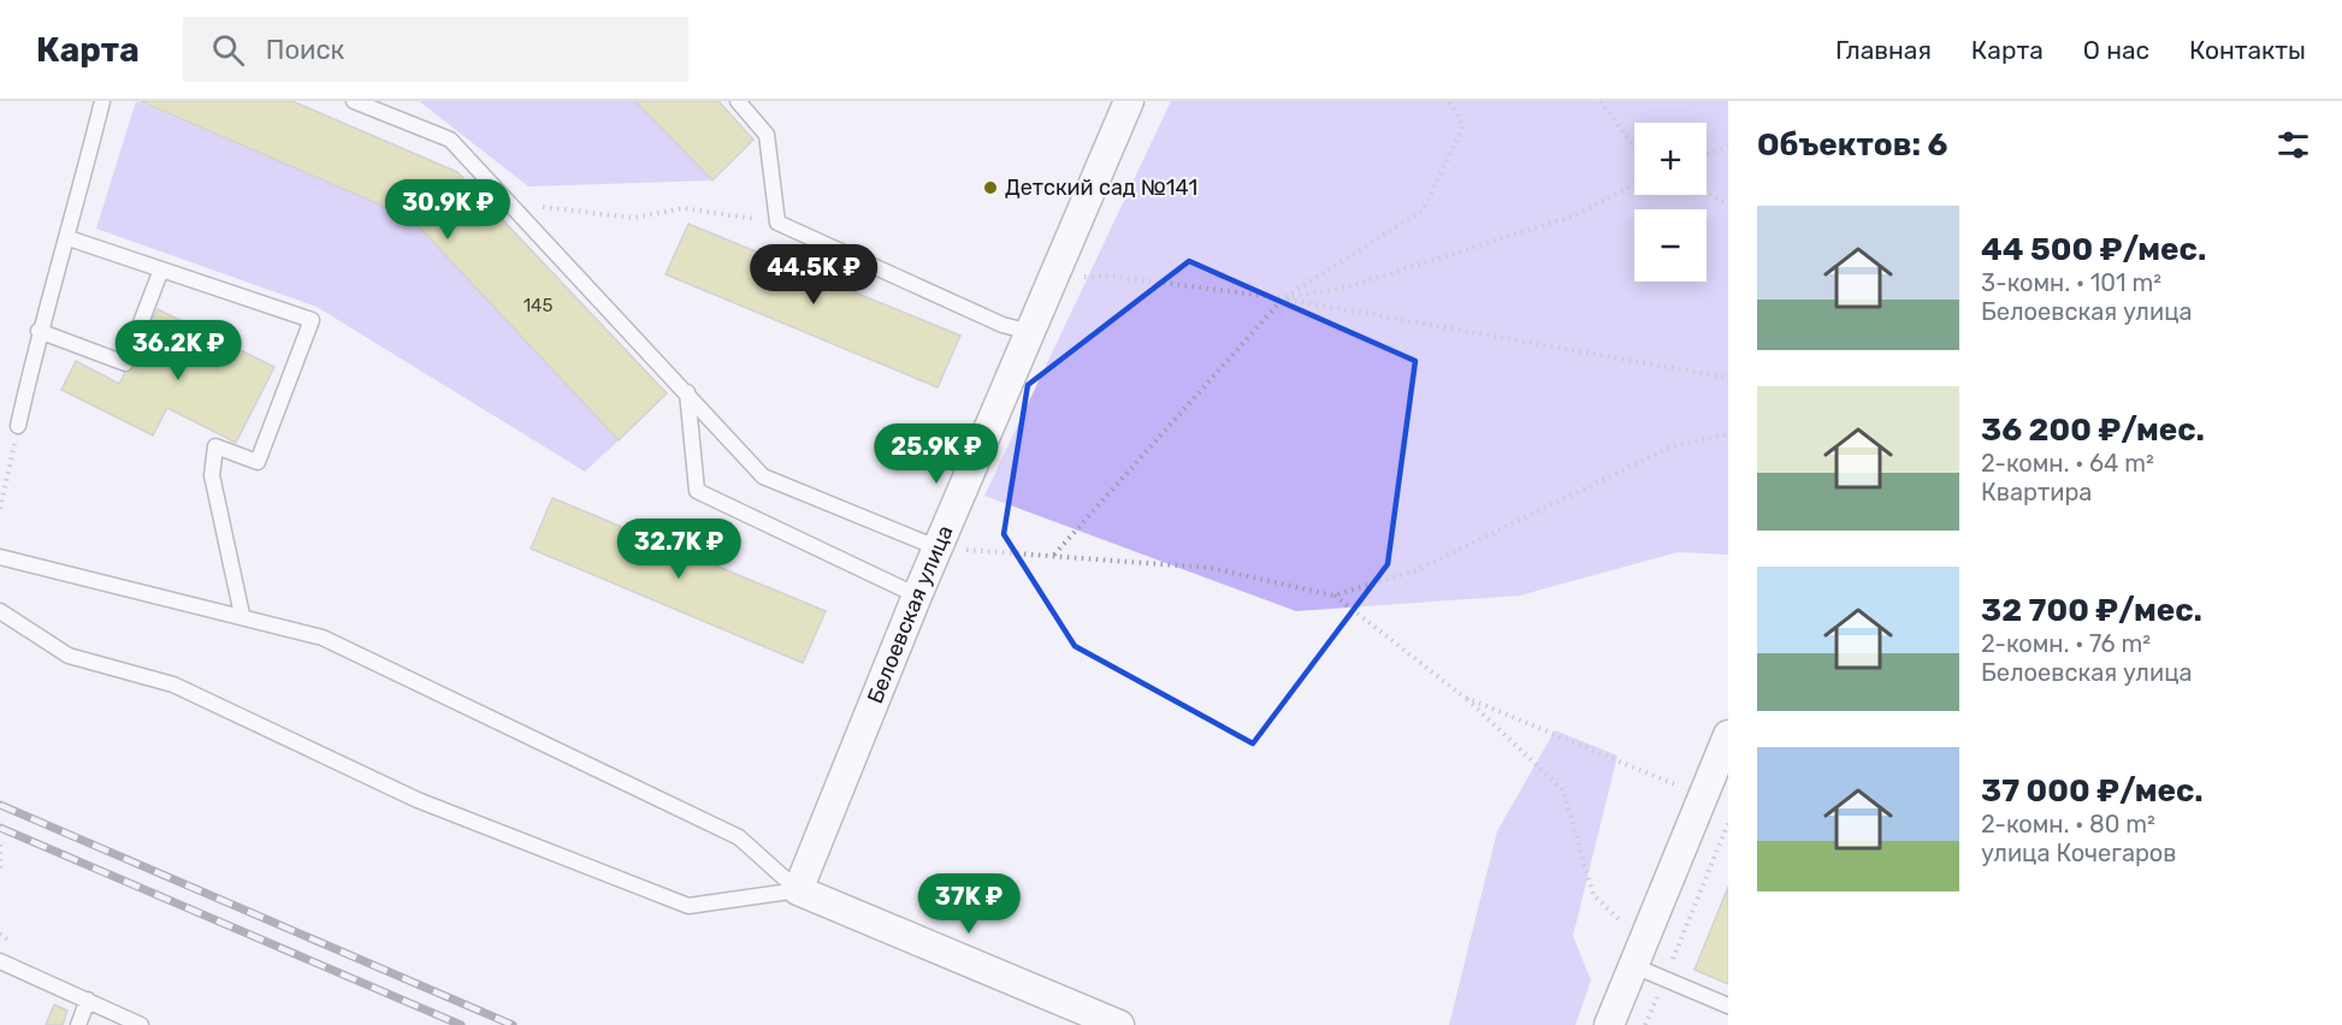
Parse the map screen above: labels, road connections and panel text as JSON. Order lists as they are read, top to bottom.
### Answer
{
  "streets": {
    "street": ["Белоевская улица"]
  },
  "places": ["Детский сад №141"],
  "house_numbers": ["145"],
  "page": {
    "header": "Карта",
    "search": "Поиск",
    "nav": [
      "Главная",
      "Карта",
      "О нас",
      "Контакты"
    ],
    "heading": "Объектов: 6",
    "map_buttons": ["+", "−"],
    "price": [
      "30.9K ₽",
      "44.5K ₽",
      "36.2K ₽",
      "25.9K ₽",
      "32.7K ₽",
      "37K ₽"
    ],
    "list": [
      {
        "name": "44 500 ₽/мес.",
        "note": "3-комн. · 101 m² · Белоевская улица"
      },
      {
        "name": "36 200 ₽/мес.",
        "note": "2-комн. · 64 m² · Квартира"
      },
      {
        "name": "32 700 ₽/мес.",
        "note": "2-комн. · 76 m² · Белоевская улица"
      },
      {
        "name": "37 000 ₽/мес.",
        "note": "2-комн. · 80 m² · улица Кочегаров"
      }
    ]
  }
}
